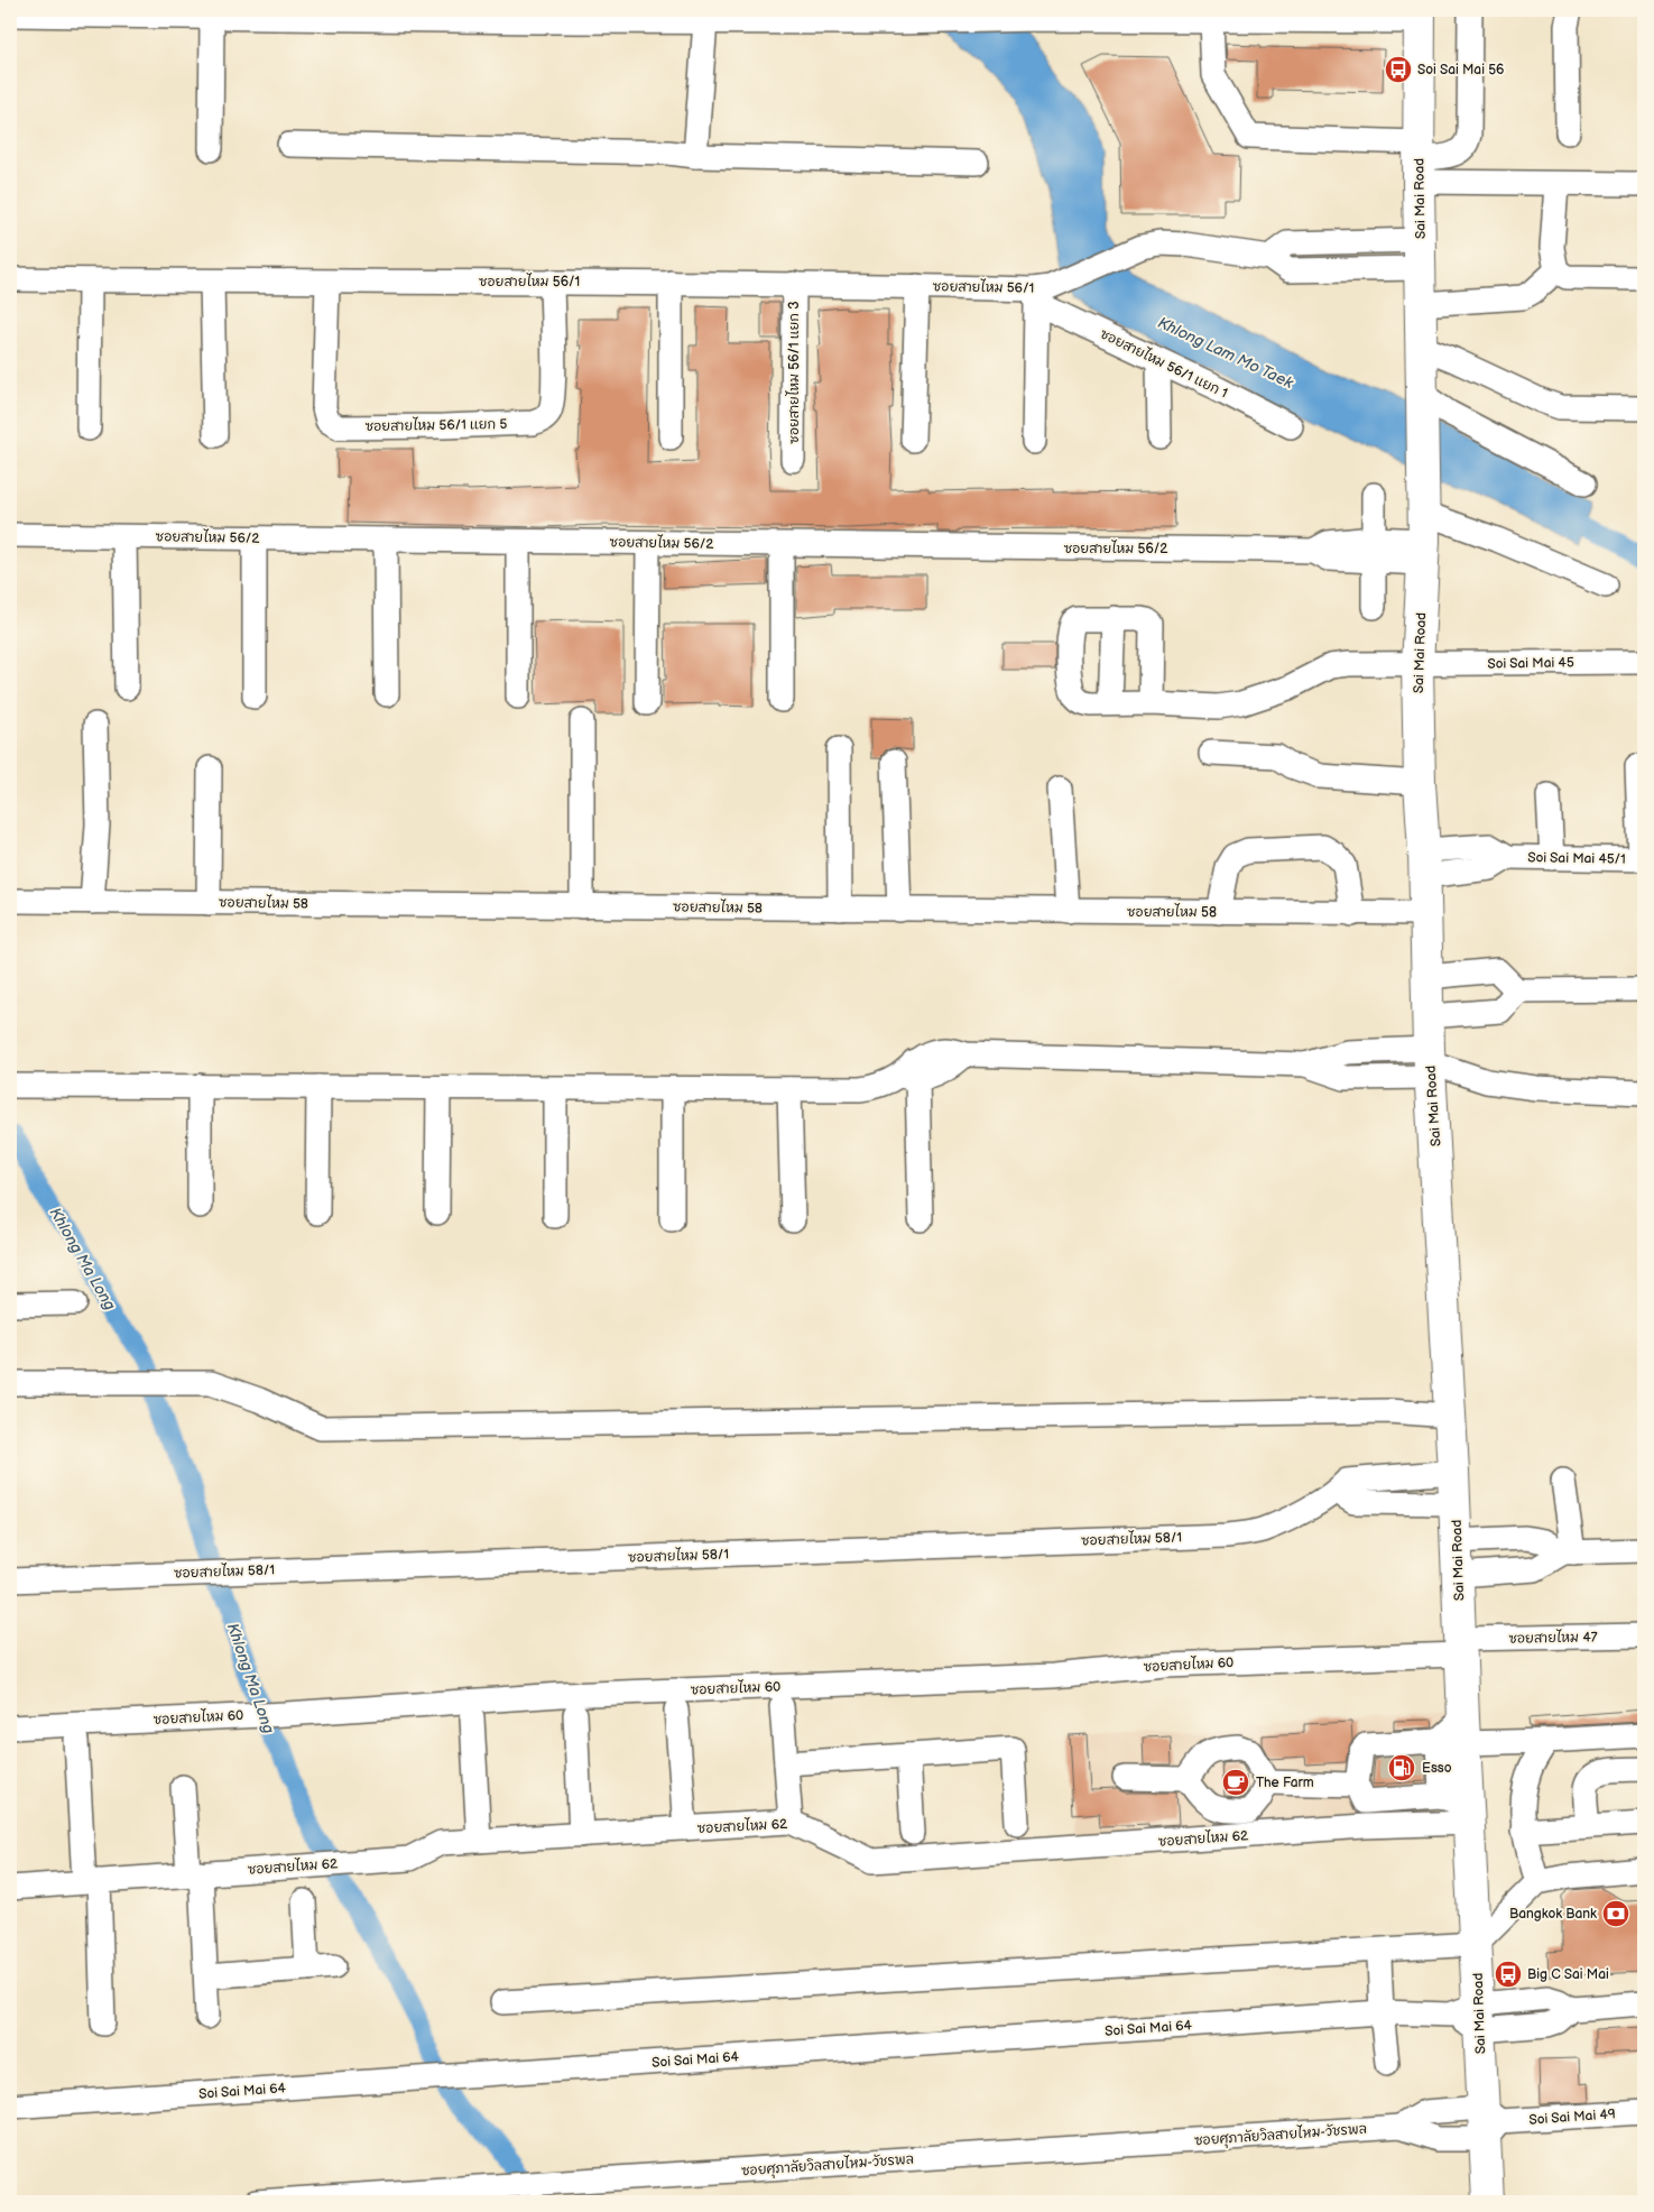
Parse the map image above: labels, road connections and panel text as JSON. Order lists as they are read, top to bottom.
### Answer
{
  "streets": {
    "main road": ["Sai Mai Road"],
    "street": [
      "ซอยสายไหม 56/1",
      "ซอยสายไหม 56/1 แยก 1",
      "ซอยสายไหม 56/1 แยก 3",
      "ซอยสายไหม 56/1 แยก 5",
      "ซอยสายไหม 56/2",
      "Soi Sai Mai 45",
      "Soi Sai Mai 45/1",
      "ซอยสายไหม 58",
      "ซอยสายไหม 58/1",
      "ซอยสายไหม 47",
      "ซอยสายไหม 60",
      "ซอยสายไหม 62",
      "Soi Sai Mai 64",
      "Soi Sai Mai 49",
      "ซอยศุภาลัยวิลสายไหม-วัชรพล"
    ]
  },
  "crossings": [
    ["Sai Mai Road", "ซอยสายไหม 56/2"],
    ["Sai Mai Road", "Soi Sai Mai 45"],
    ["Sai Mai Road", "Soi Sai Mai 45/1"],
    ["Sai Mai Road", "ซอยสายไหม 58"],
    ["Sai Mai Road", "ซอยสายไหม 58/1"],
    ["Sai Mai Road", "ซอยสายไหม 47"],
    ["Sai Mai Road", "ซอยสายไหม 60"],
    ["Sai Mai Road", "ซอยสายไหม 62"],
    ["Sai Mai Road", "Soi Sai Mai 64"],
    ["Sai Mai Road", "Soi Sai Mai 49"],
    ["ซอยสายไหม 56/1", "ซอยสายไหม 56/1 แยก 1"],
    ["ซอยสายไหม 56/1", "ซอยสายไหม 56/1 แยก 3"],
    ["ซอยสายไหม 56/1", "ซอยสายไหม 56/1 แยก 5"],
    ["ซอยสายไหม 47", "ซอยสายไหม 60"],
    ["Soi Sai Mai 49", "ซอยศุภาลัยวิลสายไหม-วัชรพล"]
  ],
  "water": ["Khlong Lam Mo Taek", "Khlong Ma Long"],
  "places": {
    "bus stop": ["Soi Sai Mai 56", "Big C Sai Mai"],
    "fuel station": ["Esso"],
    "cafe": ["The Farm"],
    "bank": ["Bangkok Bank"]
  }
}
